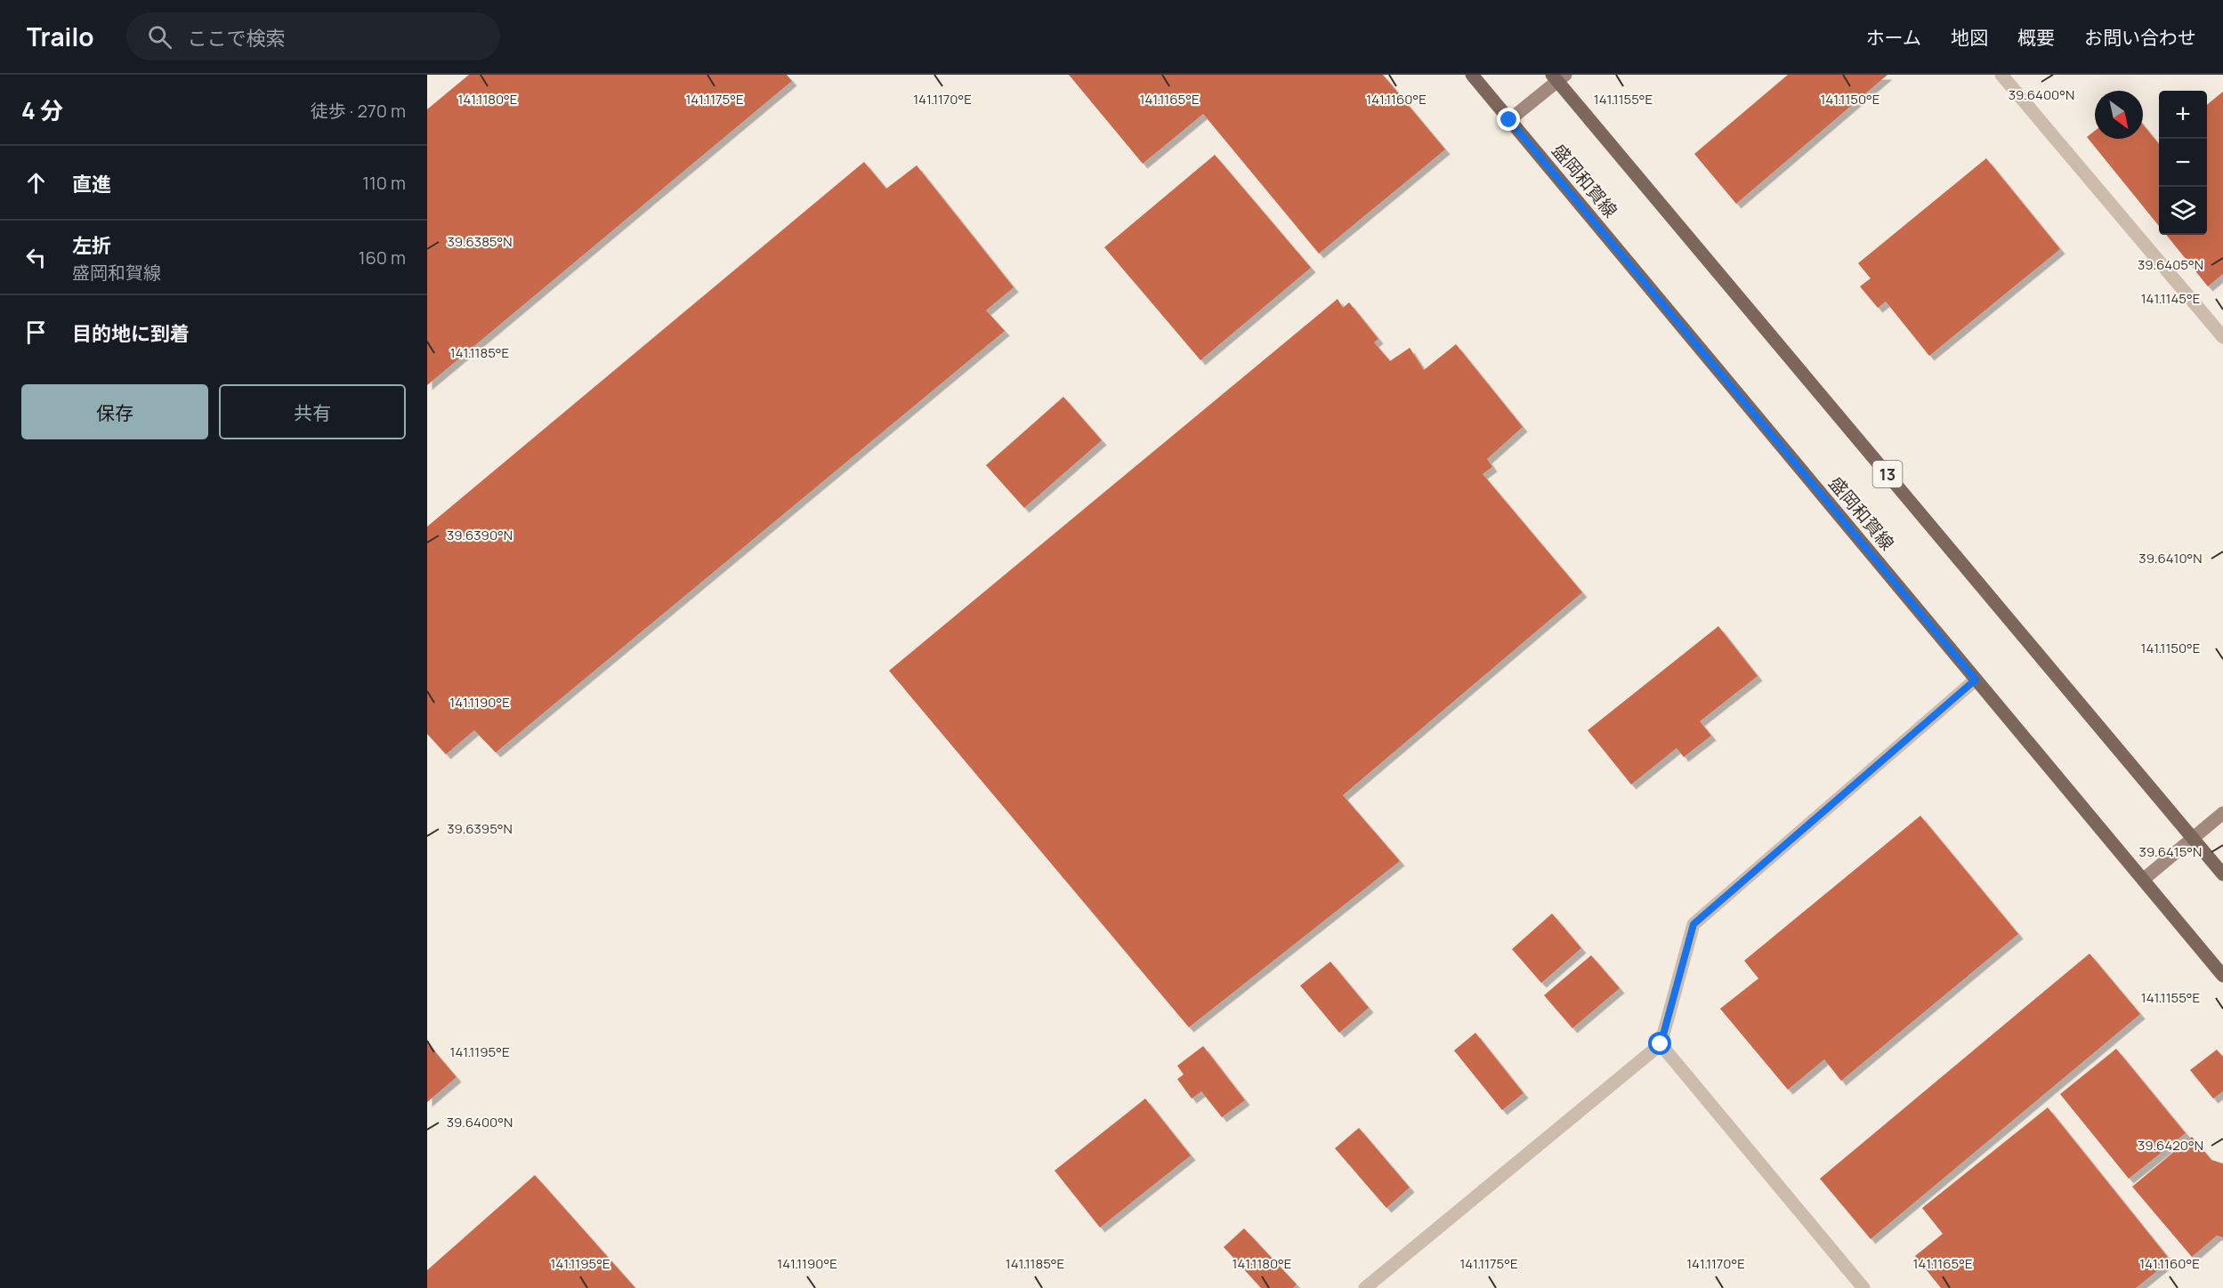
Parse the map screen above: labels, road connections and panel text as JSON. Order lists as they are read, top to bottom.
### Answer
{
  "streets": {
    "main road": ["盛岡和賀線", "13"]
  },
  "north": "bottom right",
  "page": {
    "header": "Trailo",
    "search": "ここで検索",
    "nav": [
      "ホーム",
      "地図",
      "概要",
      "お問い合わせ"
    ],
    "heading": ["4 分", "徒歩 · 270 m"],
    "map_buttons": ["+", "−"],
    "list": [
      ["直進", "110 m"],
      ["左折", "盛岡和賀線", "160 m"],
      "目的地に到着"
    ],
    "buttons": ["保存", "共有"]
  },
  "coordinates": [
    "39.6400°N",
    "141.1175°E",
    "141.1165°E",
    "141.1155°E",
    "141.1150°E",
    "141.1180°E",
    "141.1170°E",
    "141.1160°E",
    "39.6385°N",
    "39.6405°N",
    "141.1145°E",
    "141.1185°E",
    "39.6390°N",
    "39.6410°N",
    "141.1190°E",
    "39.6395°N",
    "39.6415°N",
    "141.1195°E",
    "39.6420°N"
  ]
}
